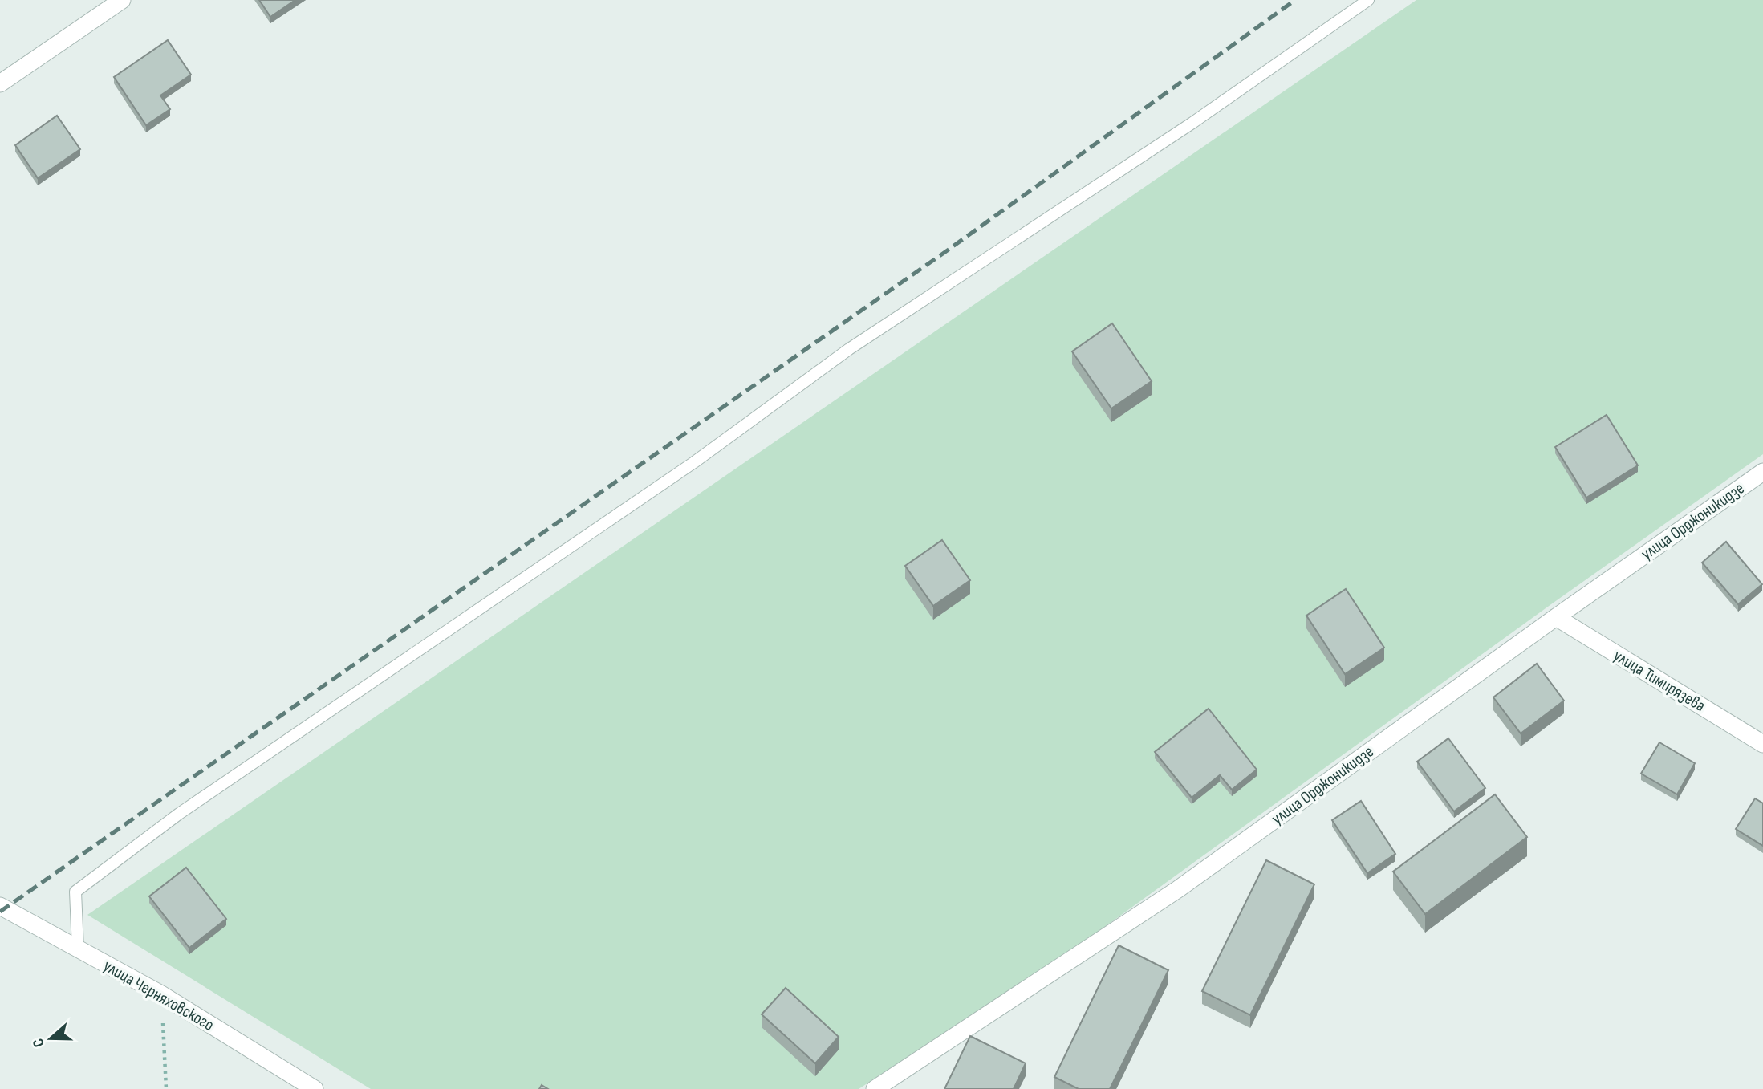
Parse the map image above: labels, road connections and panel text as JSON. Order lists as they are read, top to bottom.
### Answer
{
  "streets": {
    "street": ["улица Орджоникидзе", "улица Тимирязева", "улица Черняховского"]
  },
  "crossings": [
    ["улица Орджоникидзе", "улица Тимирязева"]
  ],
  "north": "left"
}
